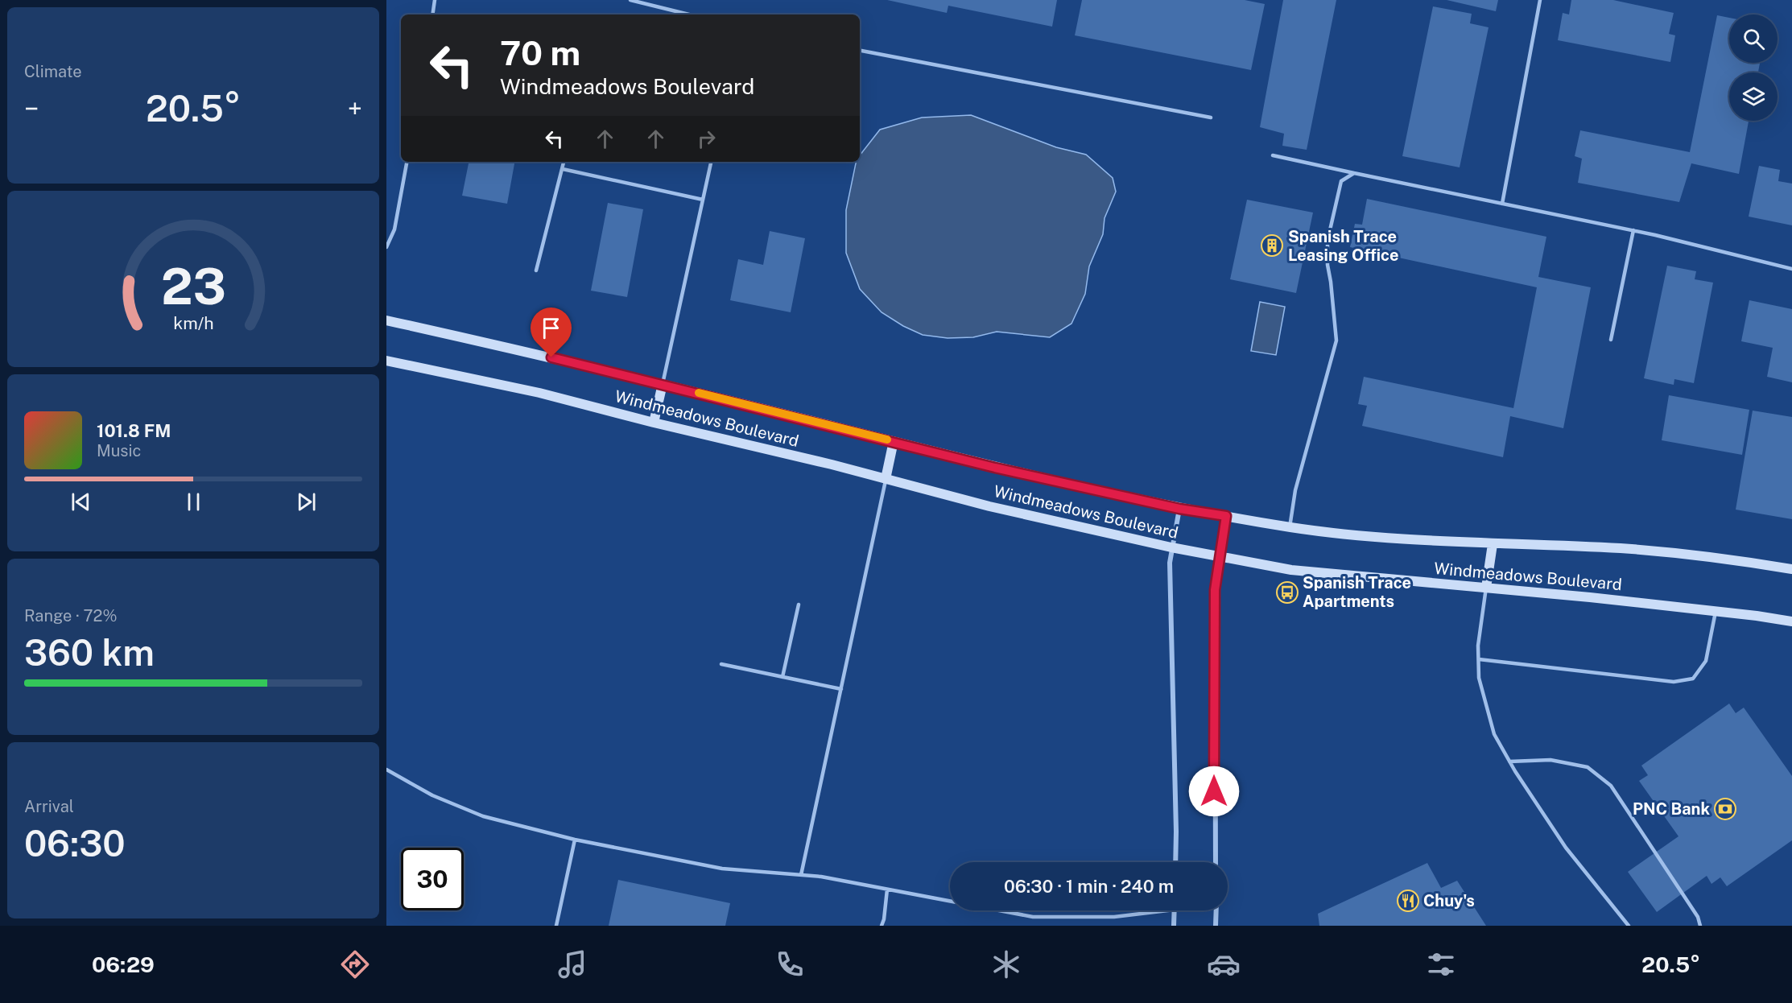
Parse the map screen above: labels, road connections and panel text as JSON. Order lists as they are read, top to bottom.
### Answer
{
  "streets": {
    "street": ["Windmeadows Boulevard"]
  },
  "places": {
    "building": ["Spanish Trace Leasing Office"],
    "bus stop": ["Spanish Trace Apartments"],
    "bank": ["PNC Bank"],
    "restaurant": ["Chuy's"]
  },
  "page": {
    "tile": [
      "Climate",
      ["Range · 72%", "360 km"],
      ["Arrival", "06:30"]
    ],
    "turn": ["70 m", "Windmeadows Boulevard"],
    "heat": ["−", "20.5°", "+"],
    "song": ["101.8 FM", "Music"],
    "limit": "30",
    "trip": "06:30 · 1 min · 240 m",
    "tabs": ["06:29", "20.5°"],
    "gauge": ["23", "km/h"]
  }
}
